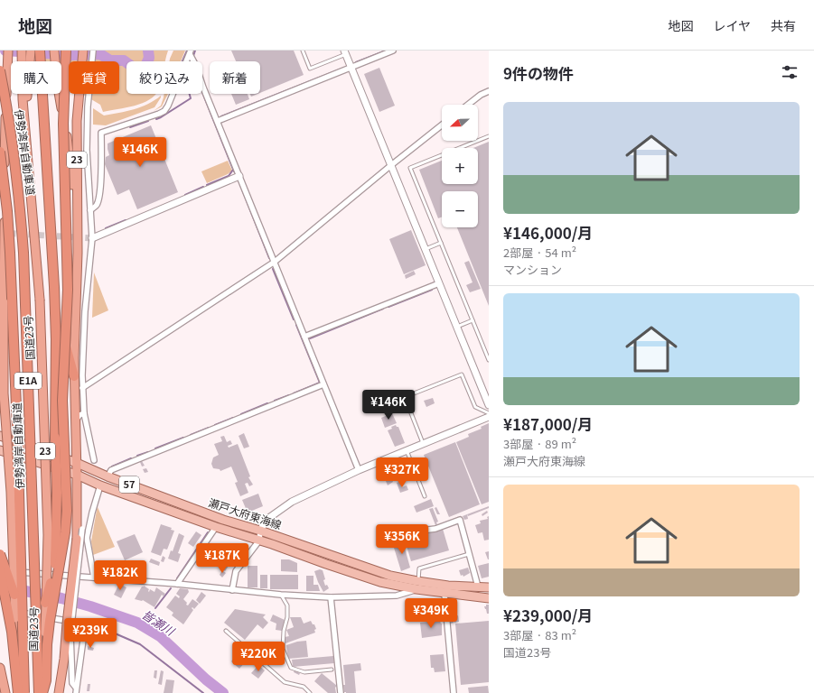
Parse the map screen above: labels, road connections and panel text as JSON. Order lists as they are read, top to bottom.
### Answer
{
  "streets": {
    "highway": [
      "伊勢湾岸自動車道",
      "23",
      "国道23号",
      "E1A"
    ],
    "main road": ["57", "瀬戸大府東海線"]
  },
  "crossings": [
    ["伊勢湾岸自動車道", "国道23号"],
    ["23", "瀬戸大府東海線"]
  ],
  "water": ["皆瀬川"],
  "north": "left",
  "page": {
    "header": "地図",
    "nav": ["地図", "レイヤ", "共有"],
    "heading": "9件の物件",
    "chip": [
      "購入",
      "賃貸",
      "絞り込み",
      "新着"
    ],
    "list": [
      {
        "name": "¥146,000/月",
        "note": "2部屋 · 54 m² · マンション"
      },
      {
        "name": "¥187,000/月",
        "note": "3部屋 · 89 m² · 瀬戸大府東海線"
      },
      {
        "name": "¥239,000/月",
        "note": "3部屋 · 83 m² · 国道23号"
      }
    ],
    "map_buttons": ["+", "−"],
    "price": [
      "¥146K",
      "¥146K",
      "¥327K",
      "¥356K",
      "¥187K",
      "¥182K",
      "¥349K",
      "¥239K",
      "¥220K"
    ]
  }
}
